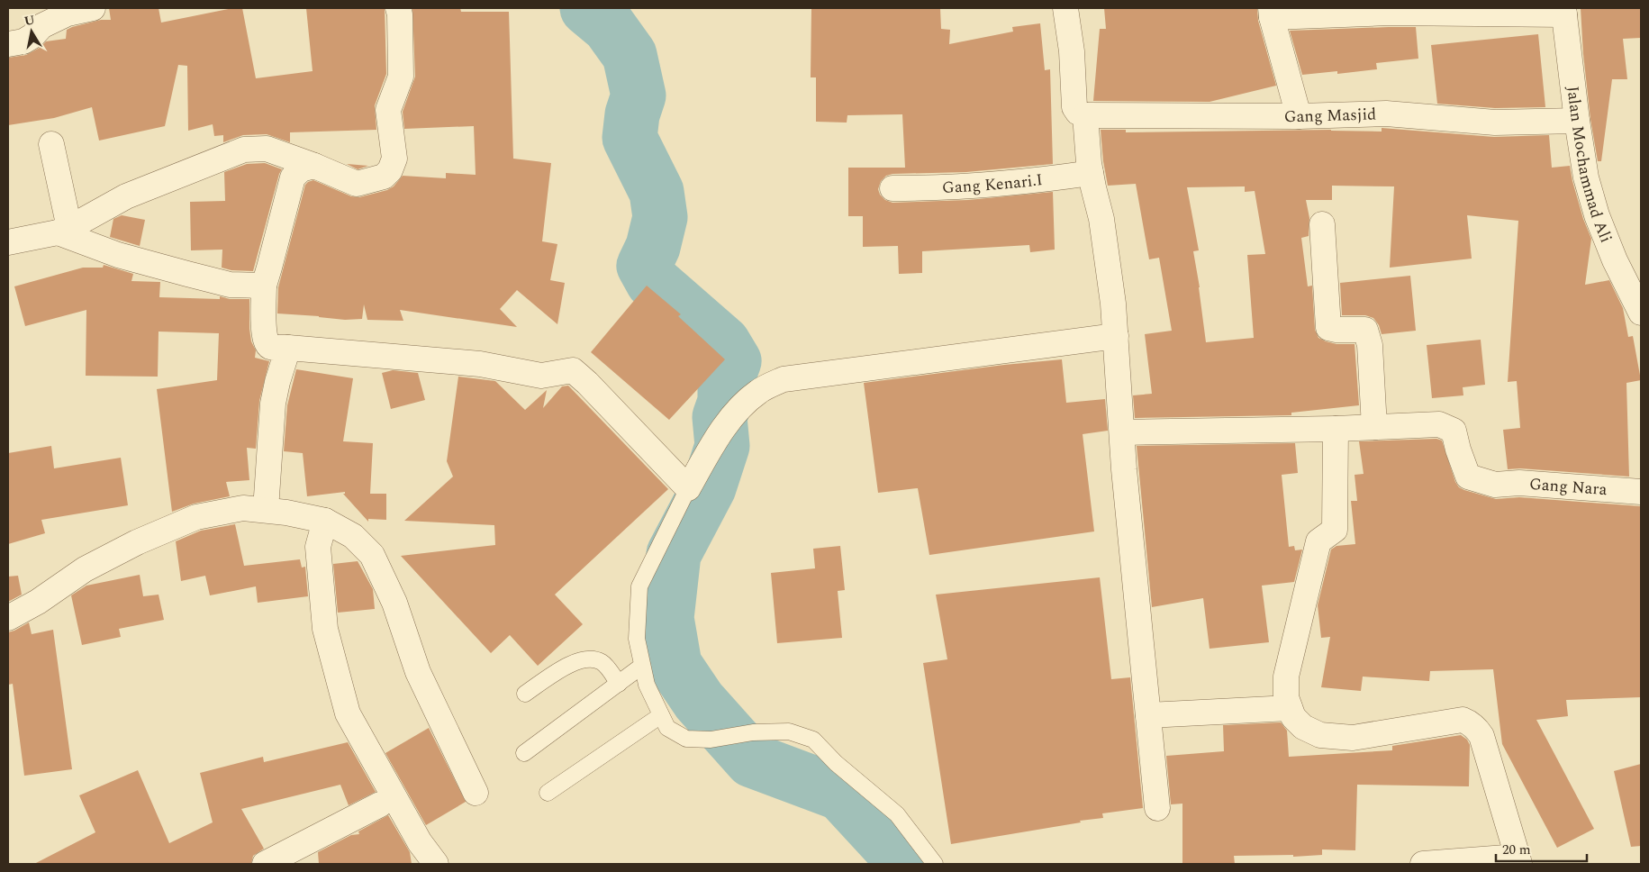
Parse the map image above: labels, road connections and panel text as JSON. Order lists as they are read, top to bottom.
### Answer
{
  "streets": {
    "street": [
      "Gang Masjid",
      "Jalan Mochammad Ali",
      "Gang Kenari.I",
      "Gang Nara"
    ]
  },
  "crossings": [
    ["Gang Masjid", "Jalan Mochammad Ali"]
  ],
  "scale_bar": "20 m",
  "north": "top"
}
